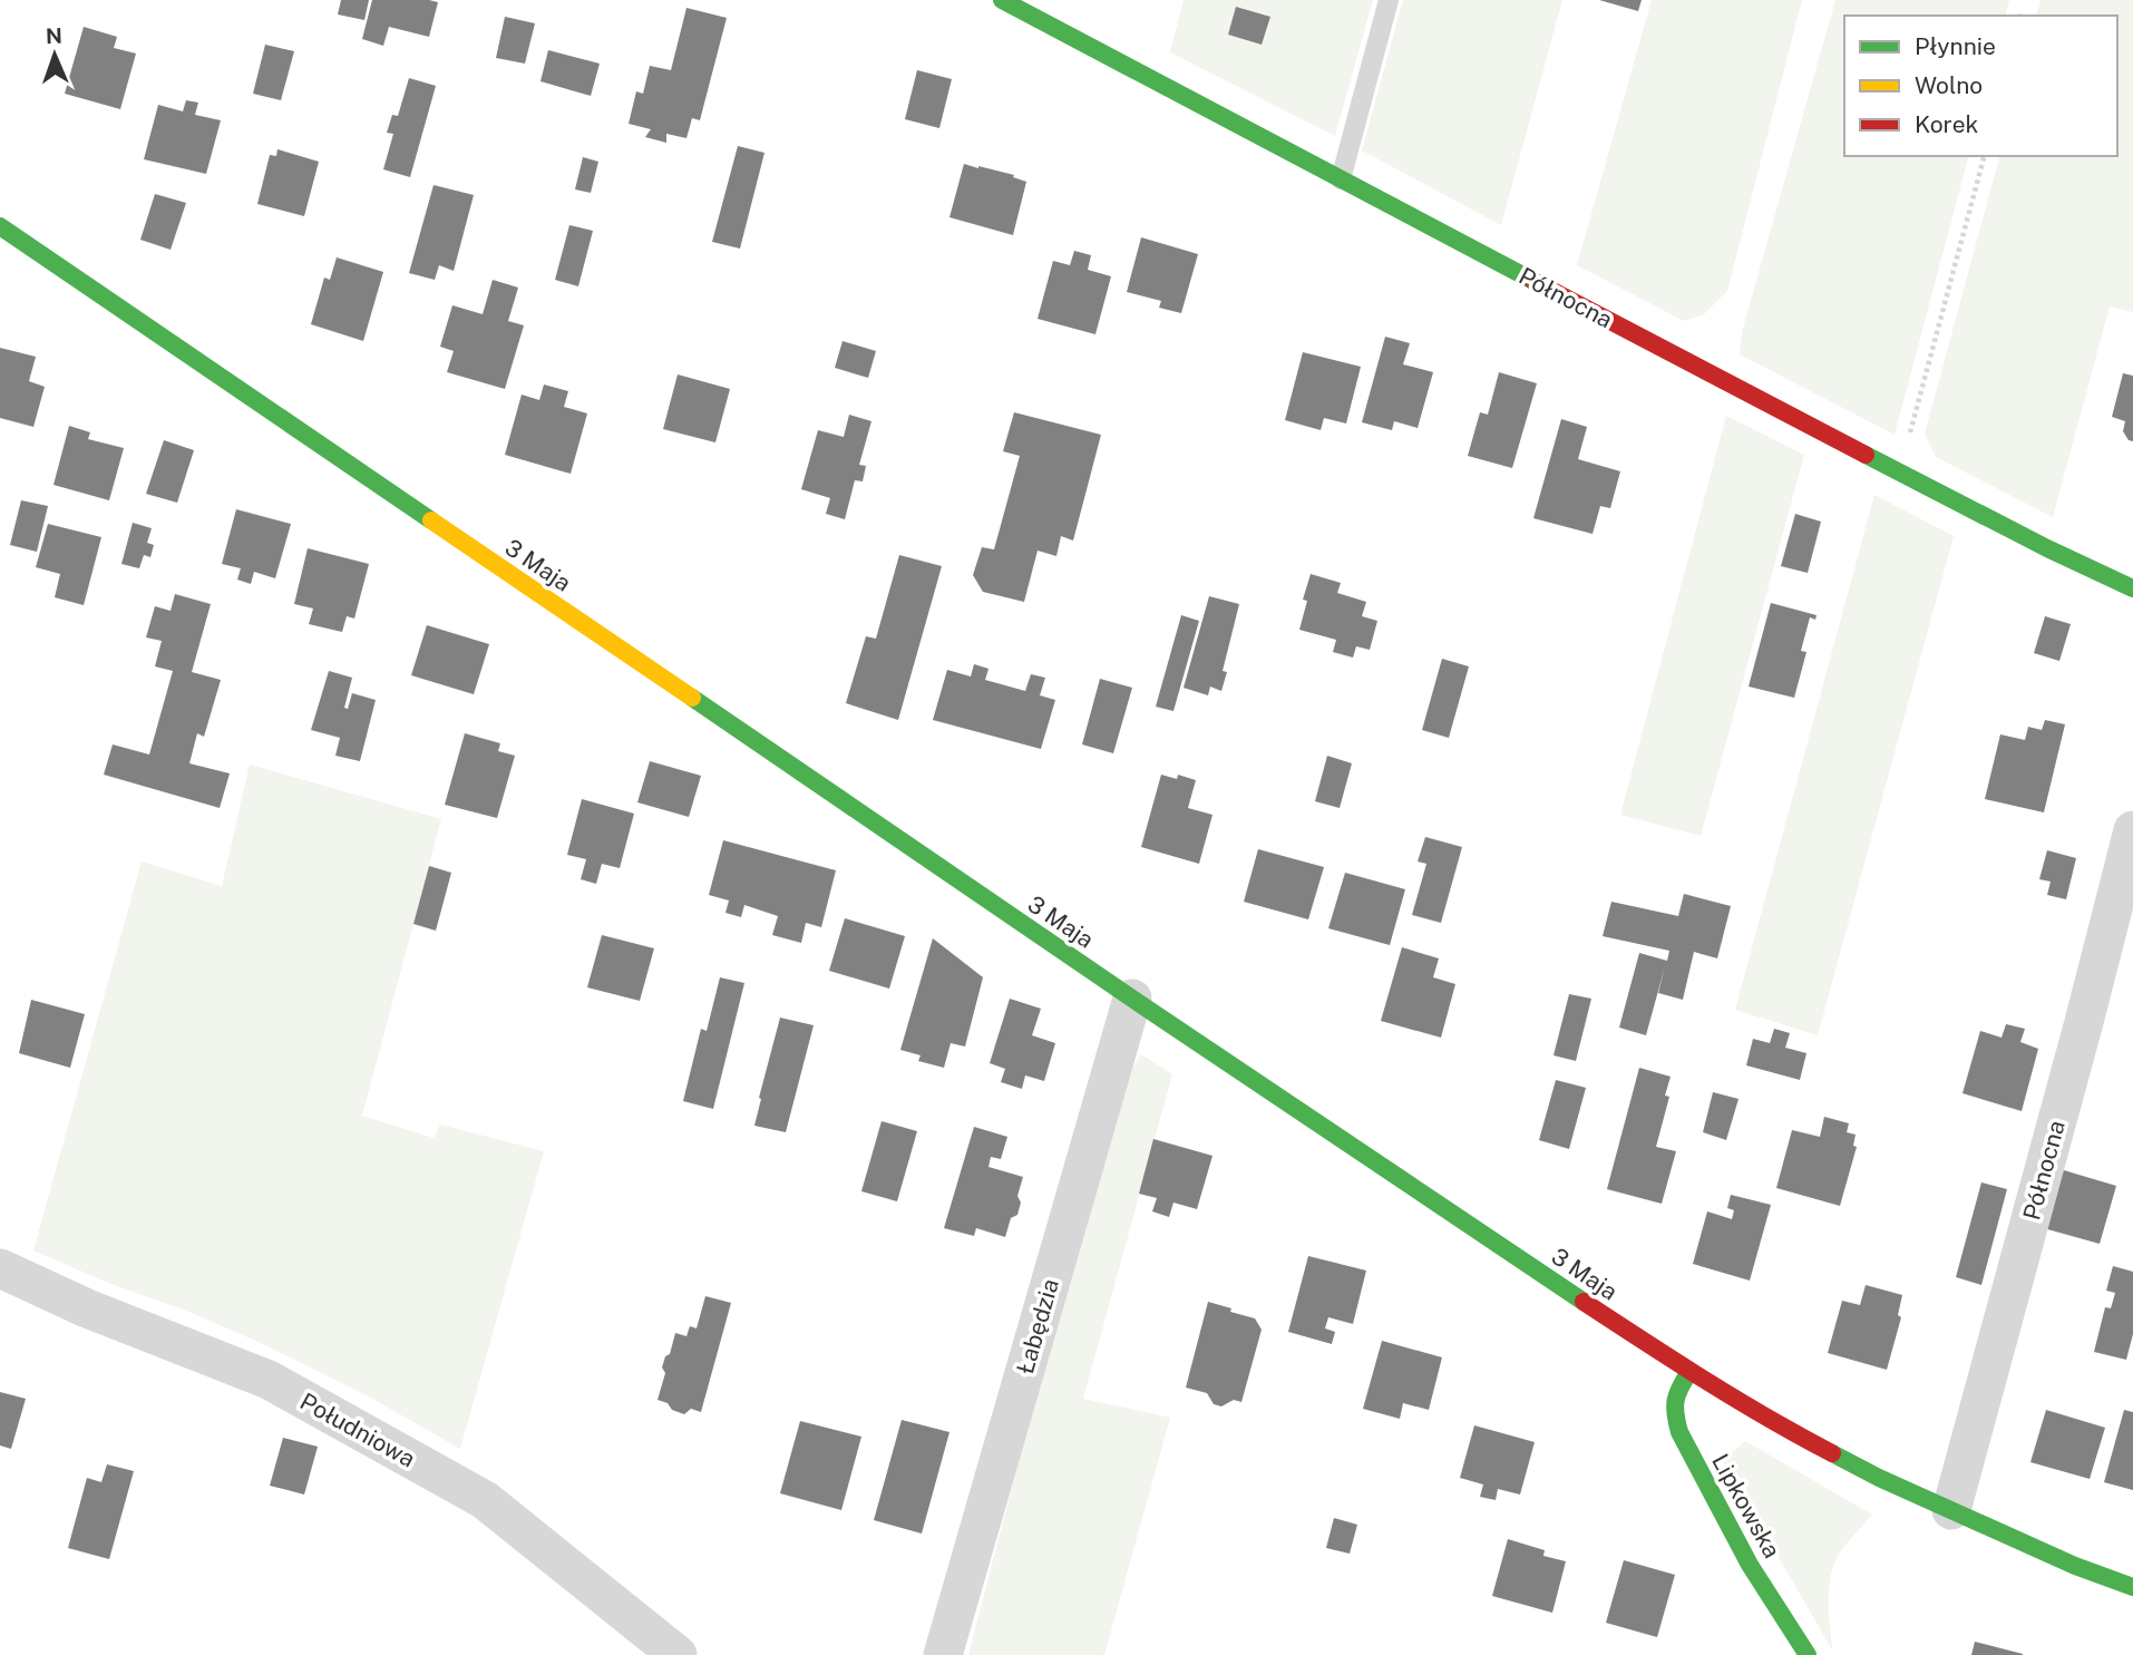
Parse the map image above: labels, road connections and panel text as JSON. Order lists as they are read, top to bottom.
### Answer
{
  "streets": {
    "street": [
      "Północna",
      "3 Maja",
      "Łabędzia",
      "Południowa",
      "Lipkowska"
    ]
  },
  "crossings": [
    ["Północna", "3 Maja"],
    ["3 Maja", "Łabędzia"],
    ["3 Maja", "Lipkowska"]
  ],
  "legend": ["Płynnie", "Wolno", "Korek"],
  "north": "top"
}
